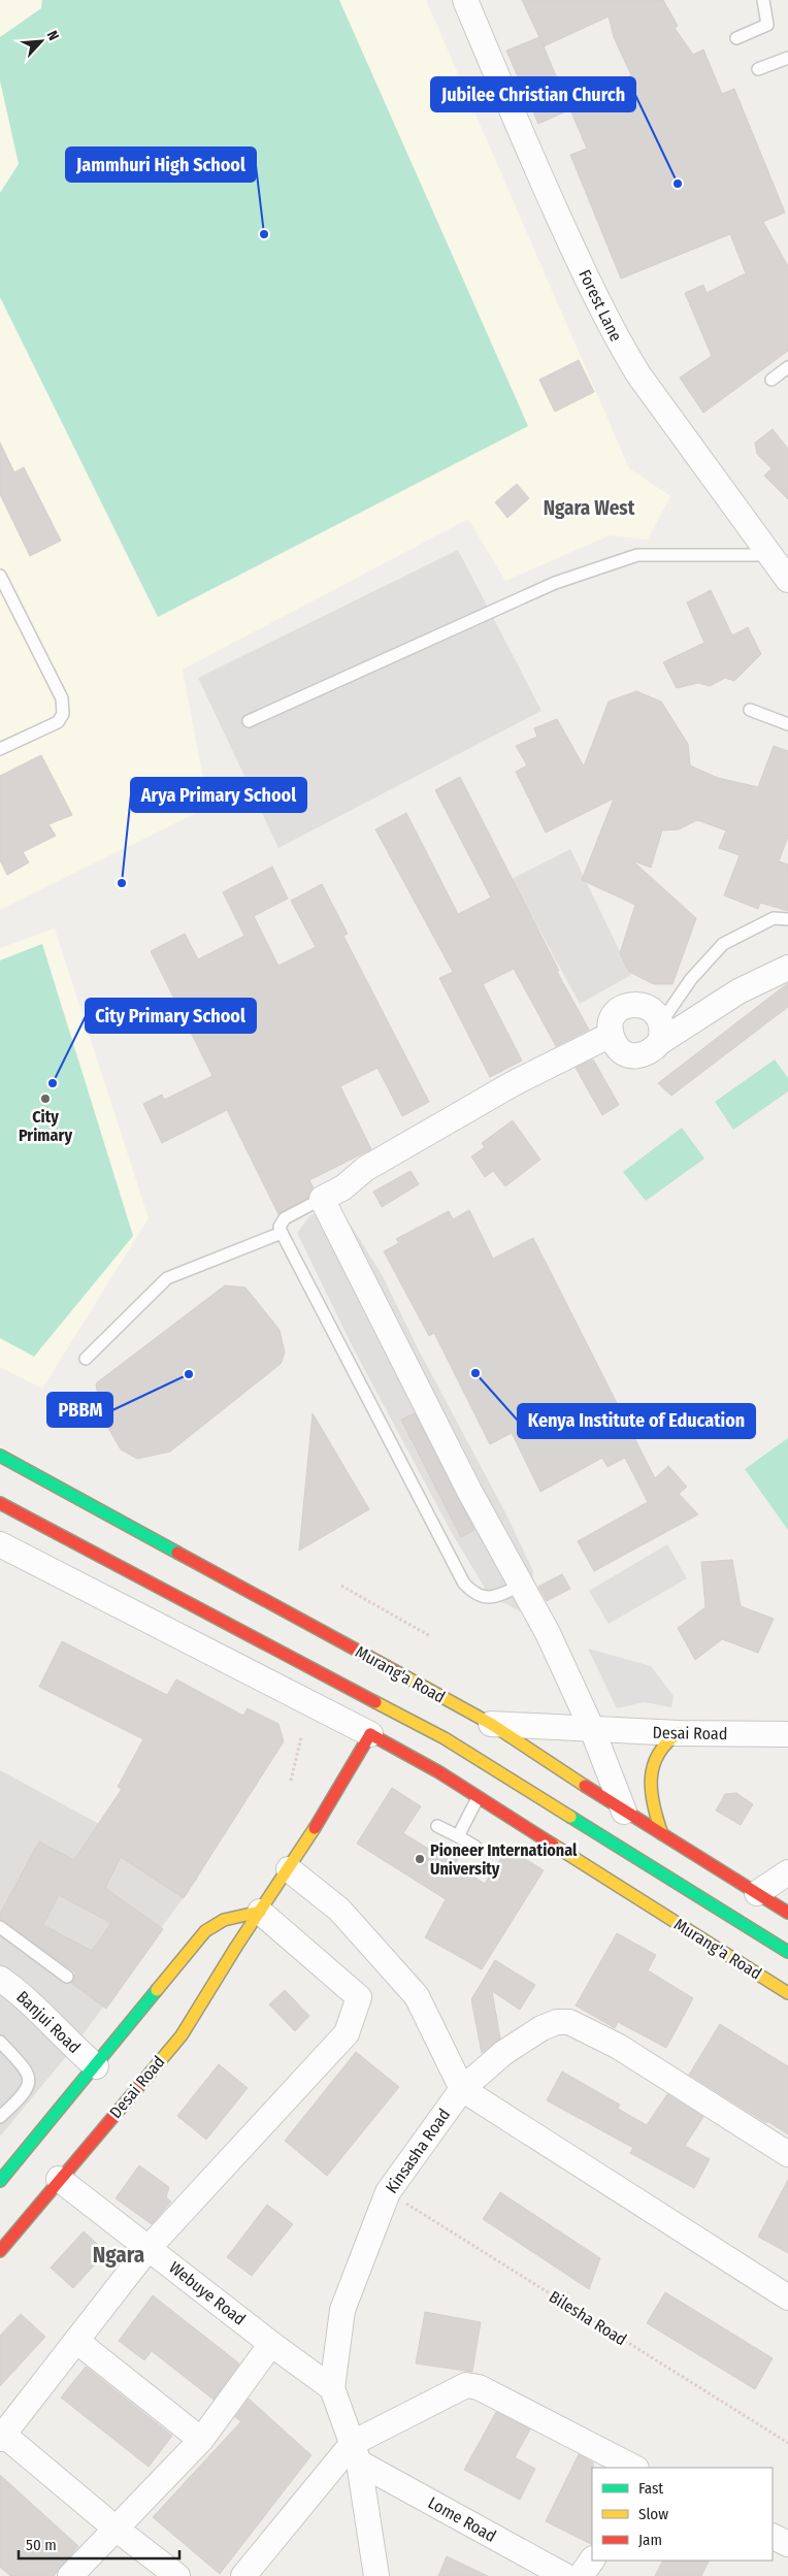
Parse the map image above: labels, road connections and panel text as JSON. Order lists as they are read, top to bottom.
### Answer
{
  "streets": {
    "main road": ["Murang'a Road", "Desai Road"],
    "street": [
      "Forest Lane",
      "Banjui Road",
      "Kinsasha Road",
      "Webuye Road",
      "Lome Road"
    ],
    "path": ["Bilesha Road"]
  },
  "crossings": [
    ["Murang'a Road", "Desai Road"],
    ["Desai Road", "Webuye Road"],
    ["Kinsasha Road", "Webuye Road"],
    ["Kinsasha Road", "Bilesha Road"]
  ],
  "districts": ["Ngara West", "Ngara"],
  "places": [
    "Jubilee Christian Church",
    "Jammhuri High School",
    "Arya Primary School",
    "City Primary School",
    "City Primary",
    "Kenya Institute of Education",
    "PBBM",
    "Pioneer International University"
  ],
  "legend": ["Fast", "Slow", "Jam"],
  "scale_bar": "50 m",
  "north": "top right"
}
